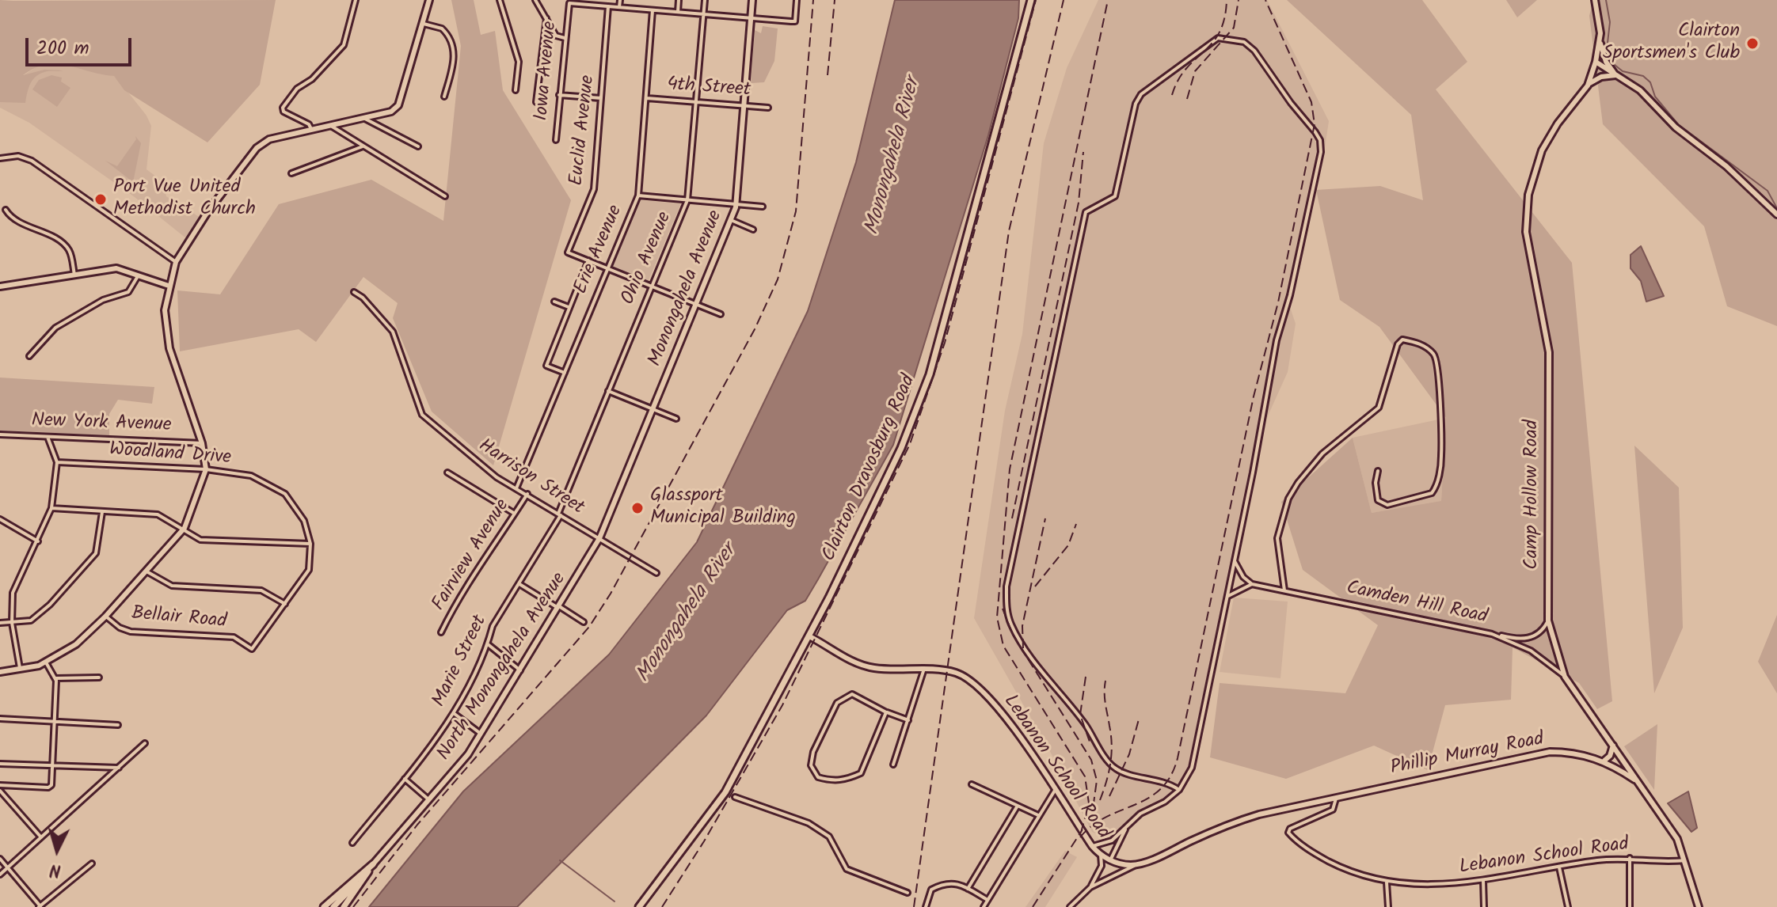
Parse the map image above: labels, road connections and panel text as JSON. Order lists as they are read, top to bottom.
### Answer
{
  "streets": {
    "main road": ["Clairton Dravosburg Road"],
    "street": [
      "Iowa Avenue",
      "4th Street",
      "Euclid Avenue",
      "Erie Avenue",
      "Ohio Avenue",
      "Monongahela Avenue",
      "New York Avenue",
      "Woodland Drive",
      "Harrison Street",
      "Camp Hollow Road",
      "Fairview Avenue",
      "Camden Hill Road",
      "Bellair Road",
      "Marie Street",
      "North Monongahela Avenue",
      "Phillip Murray Road",
      "Lebanon School Road"
    ]
  },
  "crossings": [
    ["4th Street", "Erie Avenue"],
    ["4th Street", "Ohio Avenue"],
    ["4th Street", "Monongahela Avenue"],
    ["Erie Avenue", "Harrison Street"],
    ["Ohio Avenue", "Harrison Street"],
    ["Ohio Avenue", "Marie Street"],
    ["Monongahela Avenue", "Harrison Street"],
    ["Monongahela Avenue", "North Monongahela Avenue"],
    ["Woodland Drive", "Bellair Road"],
    ["Clairton Dravosburg Road", "Lebanon School Road"],
    ["Harrison Street", "Fairview Avenue"],
    ["Harrison Street", "Marie Street"],
    ["Harrison Street", "North Monongahela Avenue"],
    ["Camp Hollow Road", "Camden Hill Road"],
    ["Camp Hollow Road", "Phillip Murray Road"],
    ["Camp Hollow Road", "Lebanon School Road"],
    ["Phillip Murray Road", "Lebanon School Road"]
  ],
  "water": ["Monongahela River"],
  "places": ["Clairton Sportsmen's Club", "Port Vue United Methodist Church", "Glassport Municipal Building"],
  "scale_bar": "200 m",
  "north": "bottom"
}
